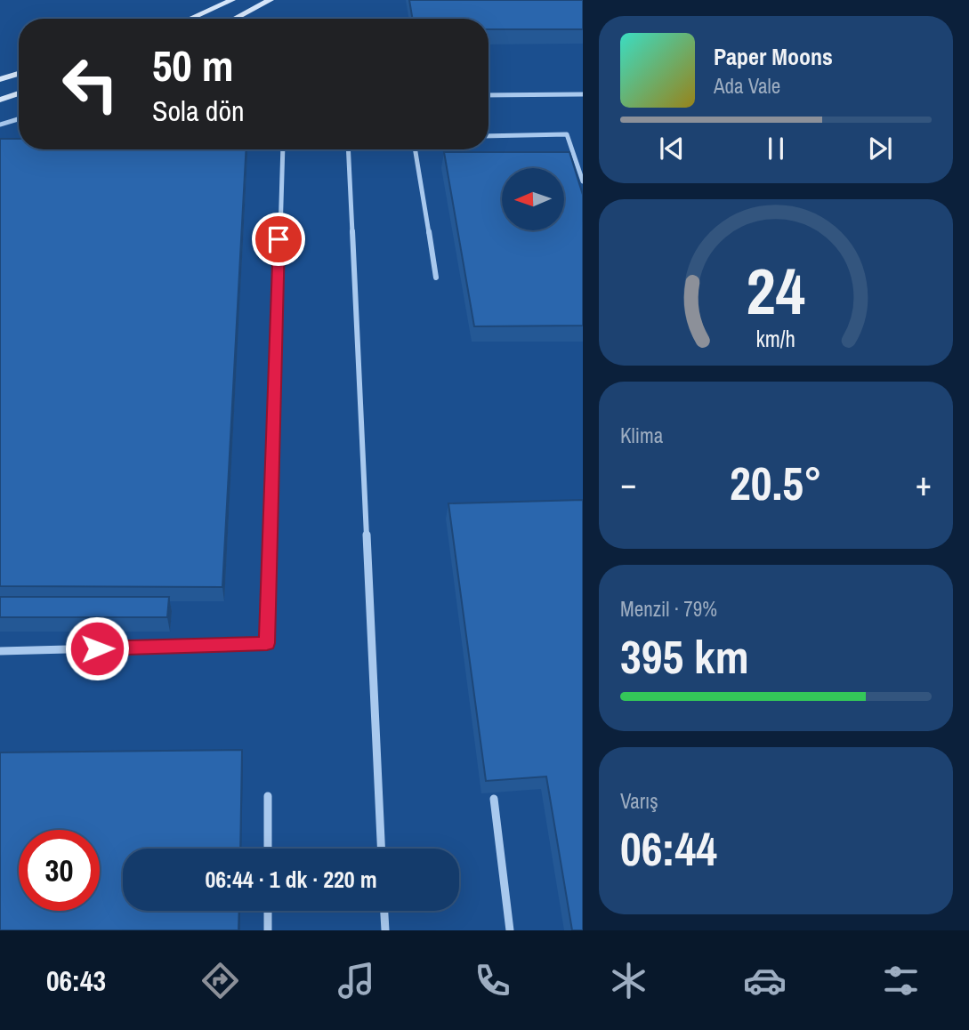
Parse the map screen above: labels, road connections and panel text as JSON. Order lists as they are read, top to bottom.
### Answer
{
  "north": "left",
  "page": {
    "turn": ["50 m", "Sola dön"],
    "song": ["Paper Moons", "Ada Vale"],
    "tile": [
      "Klima",
      ["Menzil · 79%", "395 km"],
      ["Varış", "06:44"]
    ],
    "heat": ["−", "20.5°", "+"],
    "limit": "30",
    "trip": "06:44 · 1 dk · 220 m",
    "tabs": "06:43",
    "gauge": ["24", "km/h"]
  }
}
